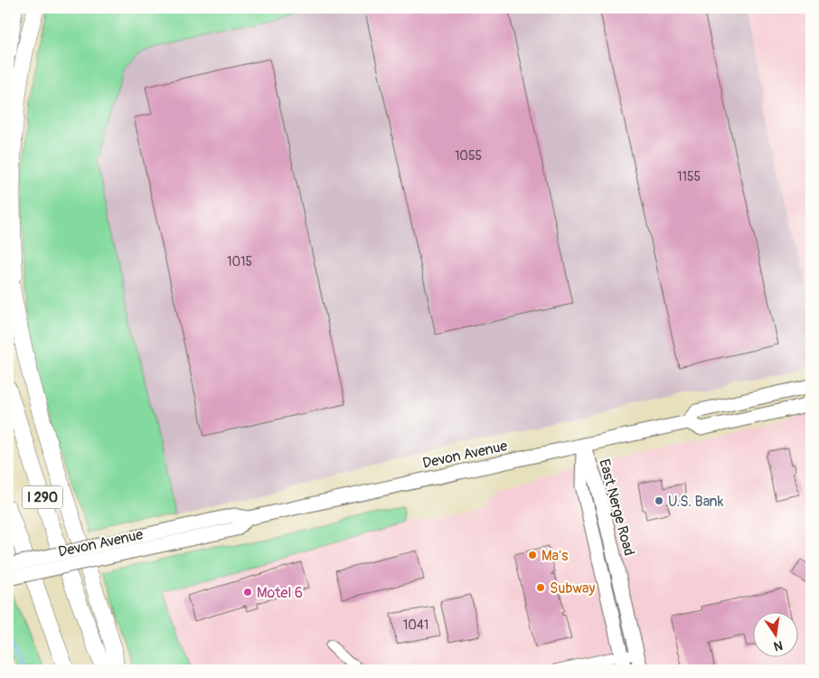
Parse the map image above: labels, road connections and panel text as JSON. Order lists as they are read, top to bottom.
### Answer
{
  "streets": {
    "highway": ["I 290"],
    "main road": ["Devon Avenue", "East Nerge Road"]
  },
  "crossings": [
    ["Devon Avenue", "East Nerge Road"]
  ],
  "places": [
    "U.S. Bank",
    "Ma's",
    "Subway",
    "Motel 6"
  ],
  "house_numbers": [
    "1055",
    "1155",
    "1015",
    "1041"
  ],
  "north": "bottom"
}
